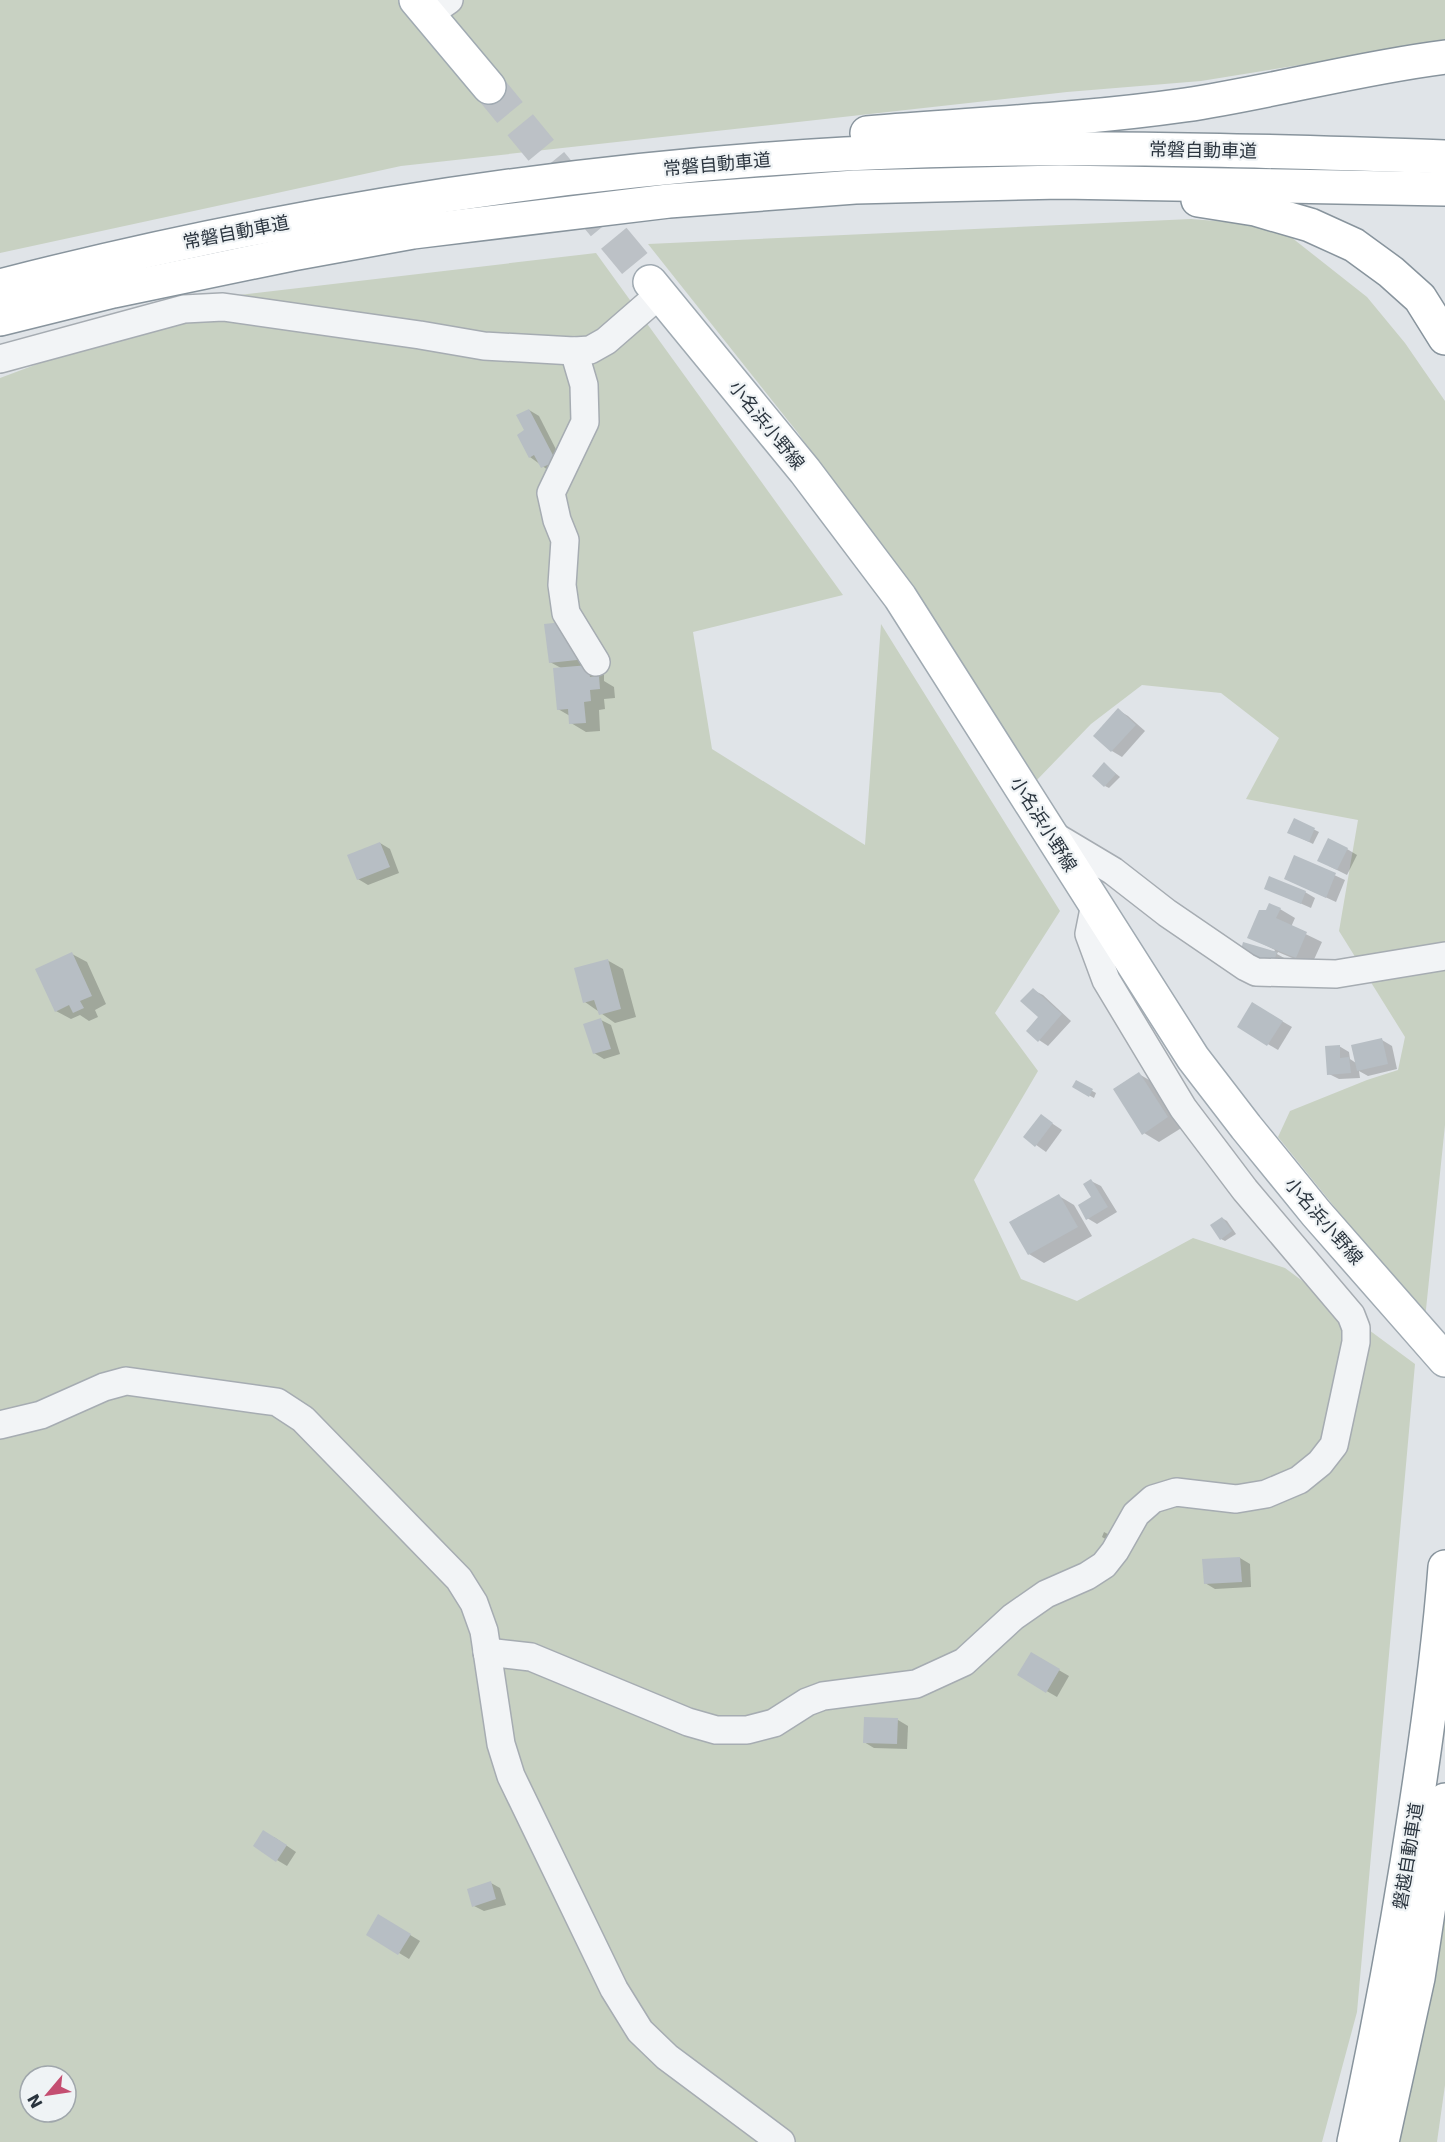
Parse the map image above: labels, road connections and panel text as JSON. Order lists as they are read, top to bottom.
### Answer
{
  "streets": {
    "main road": ["常磐自動車道", "小名浜小野線", "磐越自動車道"]
  },
  "north": "bottom left"
}
